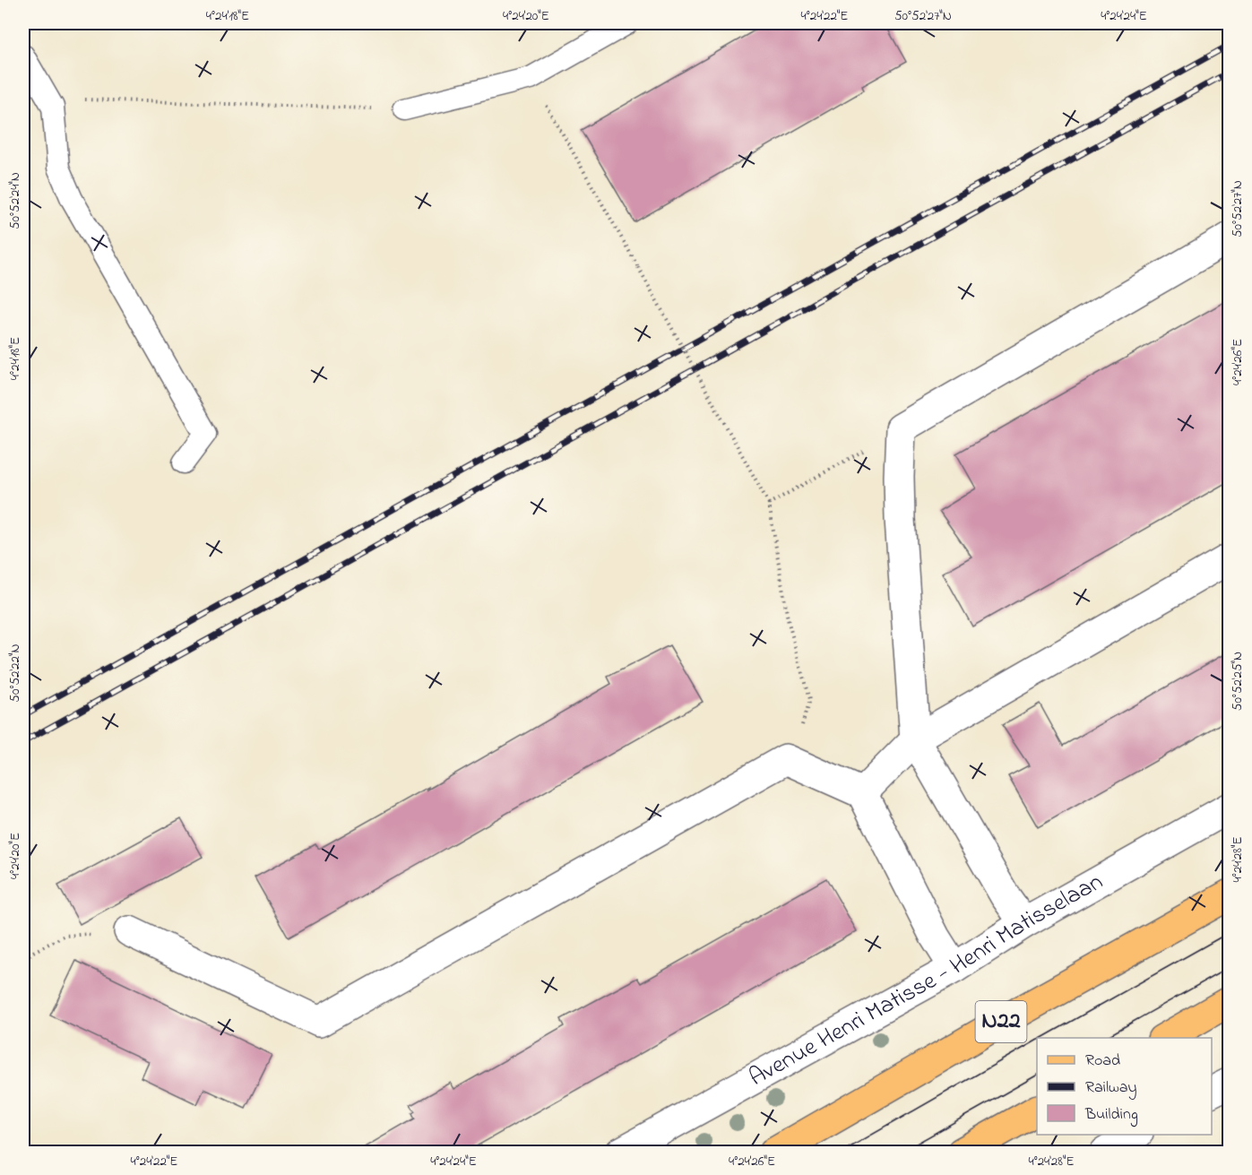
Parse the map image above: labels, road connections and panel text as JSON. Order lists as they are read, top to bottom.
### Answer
{
  "streets": {
    "main road": ["N22"],
    "street": ["Avenue Henri Matisse - Henri Matisselaan"]
  },
  "legend": ["Road", "Railway", "Building"],
  "coordinates": [
    "4°24'18\"E",
    "4°24'20\"E",
    "4°24'22\"E",
    "50°52'27\"N",
    "4°24'24\"E",
    "50°52'24\"N",
    "4°24'26\"E",
    "50°52'22\"N",
    "50°52'25\"N",
    "4°24'28\"E"
  ]
}
